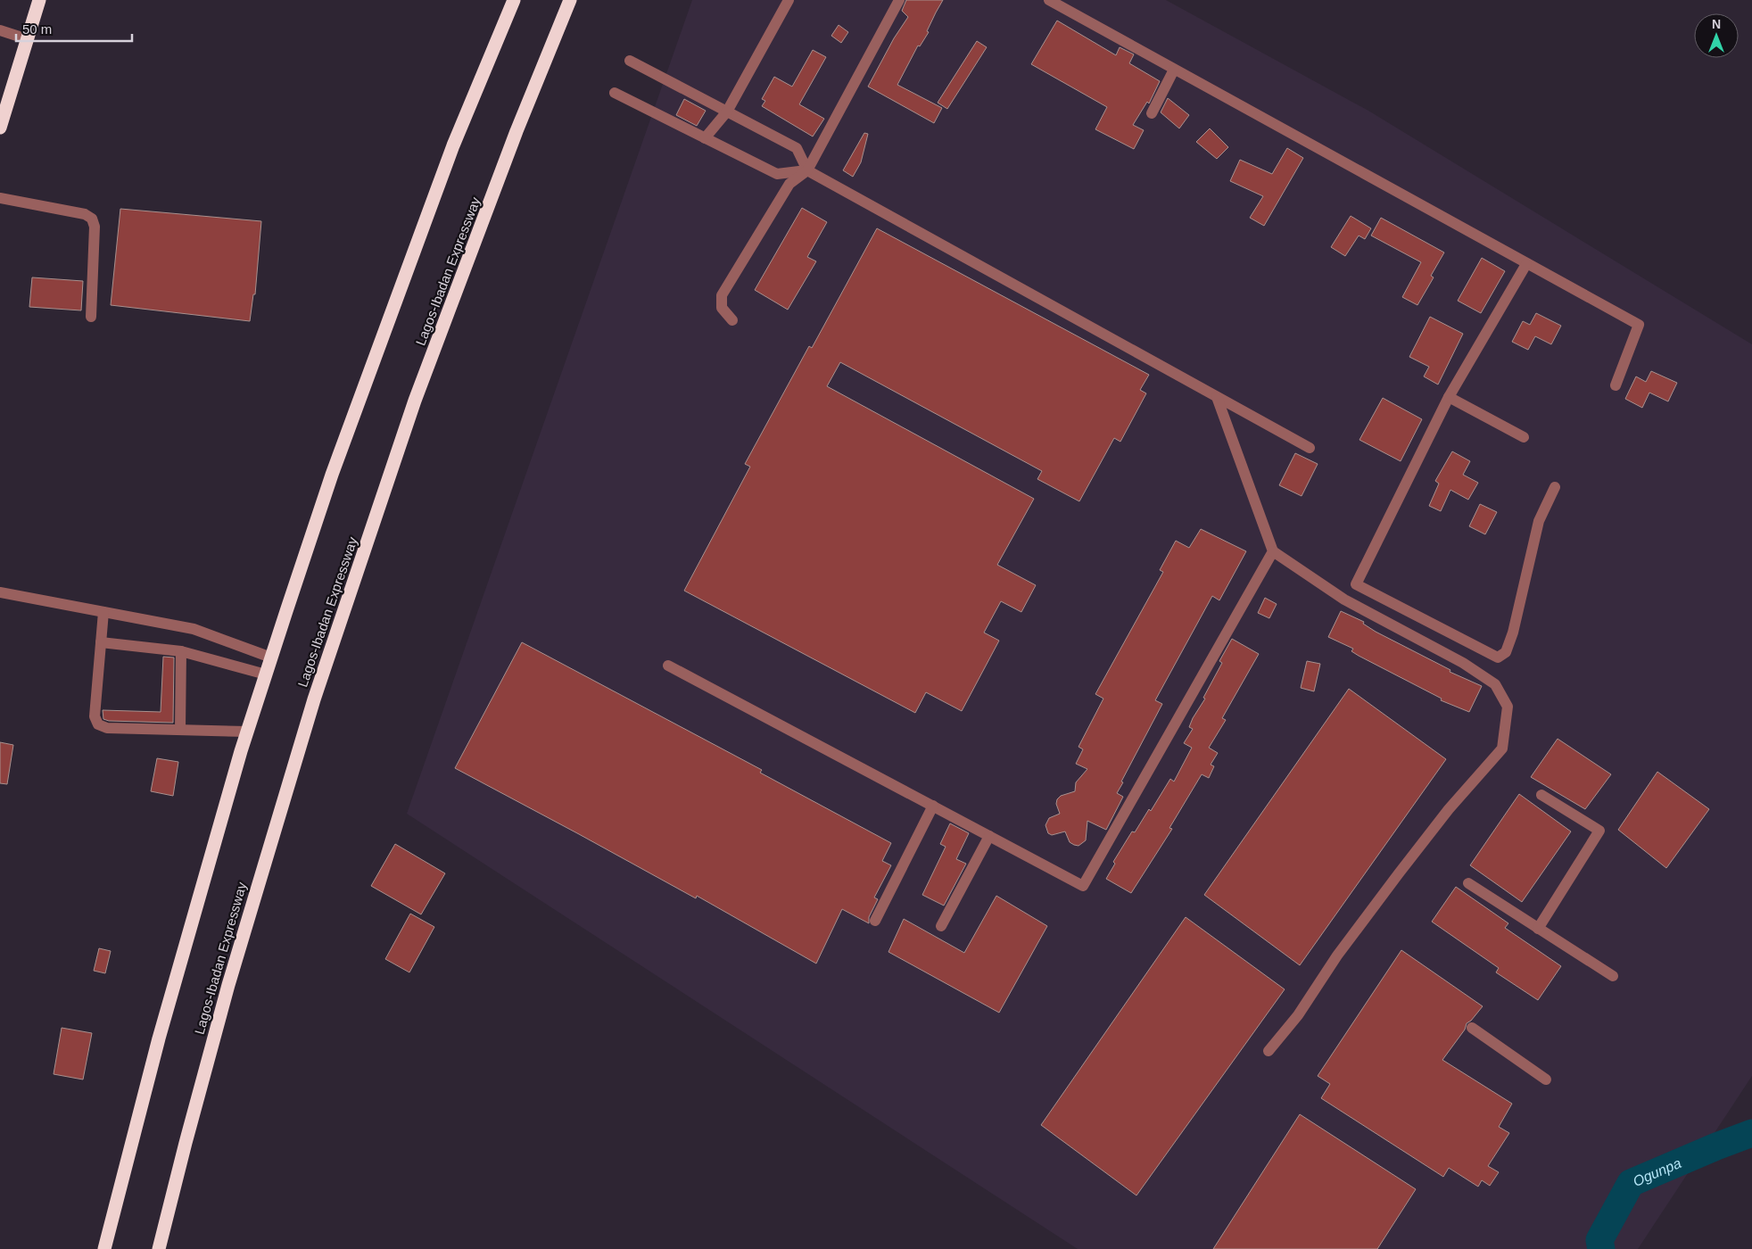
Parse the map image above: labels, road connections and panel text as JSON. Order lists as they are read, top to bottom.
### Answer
{
  "streets": {
    "highway": ["Lagos-Ibadan Expressway"]
  },
  "water": ["Ogunpa"],
  "scale_bar": "50 m",
  "north": "top"
}
